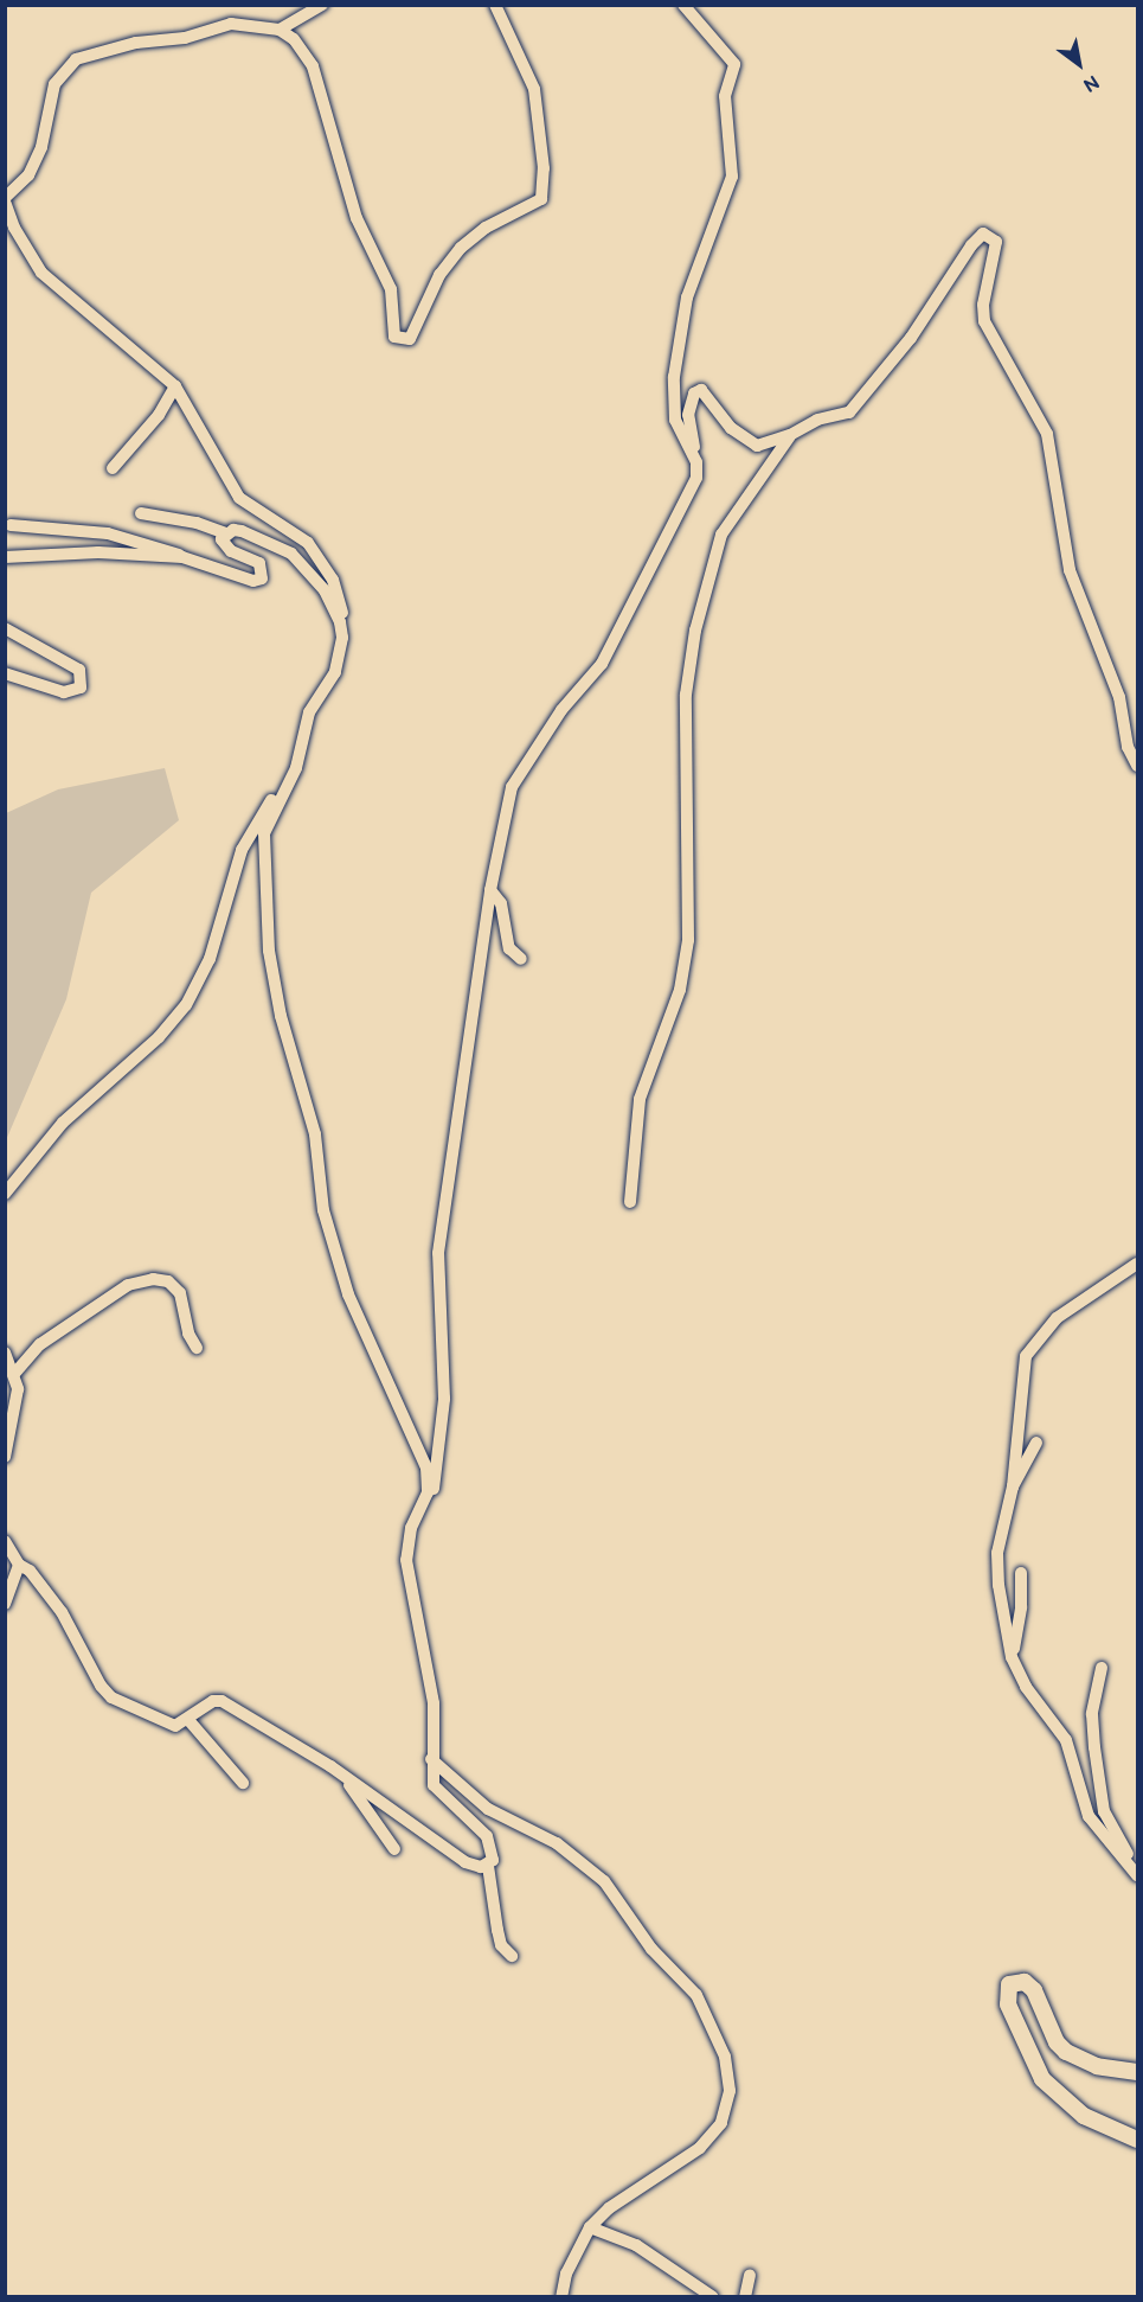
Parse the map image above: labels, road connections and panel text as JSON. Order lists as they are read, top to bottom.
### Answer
{
  "north": "bottom right"
}
